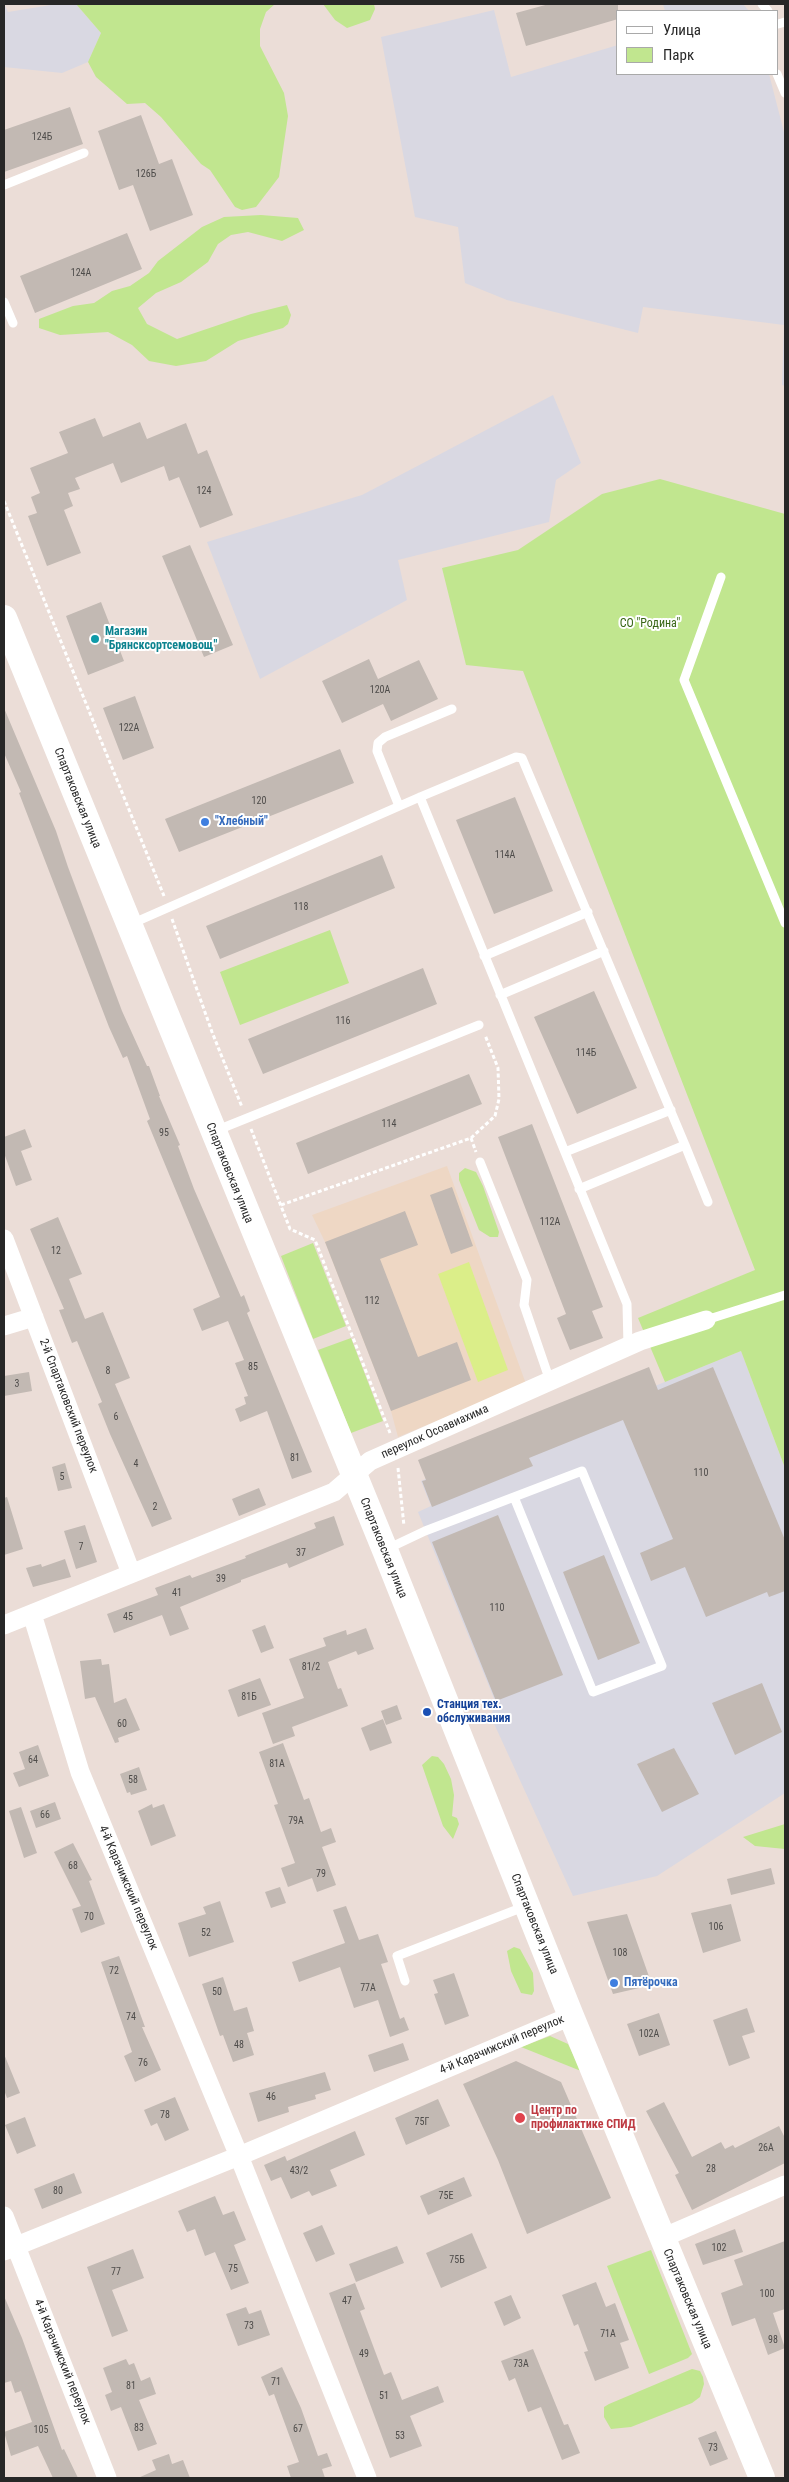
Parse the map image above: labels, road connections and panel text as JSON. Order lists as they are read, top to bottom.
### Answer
{
  "streets": {
    "street": [
      "Спартаковская улица",
      "2-й Спартаковский переулок",
      "переулок Осоавиахима",
      "4-й Карачижский переулок"
    ]
  },
  "crossings": [
    ["Спартаковская улица", "переулок Осоавиахима"],
    ["Спартаковская улица", "4-й Карачижский переулок"],
    ["2-й Спартаковский переулок", "переулок Осоавиахима"],
    ["переулок Осоавиахима", "4-й Карачижский переулок"]
  ],
  "parks": ["СО \"Родина\""],
  "places": [
    "Магазин \"Брянсксортсемовощ\"",
    "\"Хлебный\"",
    "Станция тех. обслуживания",
    "Пятёрочка",
    "Центр по профилактике СПИД"
  ],
  "house_numbers": [
    "124Б",
    "126Б",
    "124А",
    "124",
    "120А",
    "122А",
    "120",
    "114А",
    "118",
    "116",
    "114Б",
    "114",
    "95",
    "112А",
    "12",
    "112",
    "85",
    "8",
    "3",
    "6",
    "81",
    "4",
    "110",
    "5",
    "2",
    "7",
    "37",
    "39",
    "41",
    "110",
    "45",
    "81/2",
    "81Б",
    "60",
    "64",
    "81А",
    "58",
    "66",
    "79А",
    "68",
    "79",
    "70",
    "106",
    "52",
    "108",
    "72",
    "77А",
    "50",
    "74",
    "102А",
    "48",
    "76",
    "46",
    "78",
    "75Г",
    "26А",
    "28",
    "43/2",
    "80",
    "75Е",
    "102",
    "75Б",
    "75",
    "77",
    "100",
    "47",
    "73",
    "71А",
    "98",
    "49",
    "73А",
    "71",
    "81",
    "51",
    "83",
    "67",
    "105",
    "53",
    "73"
  ],
  "legend": ["Улица", "Парк"]
}
